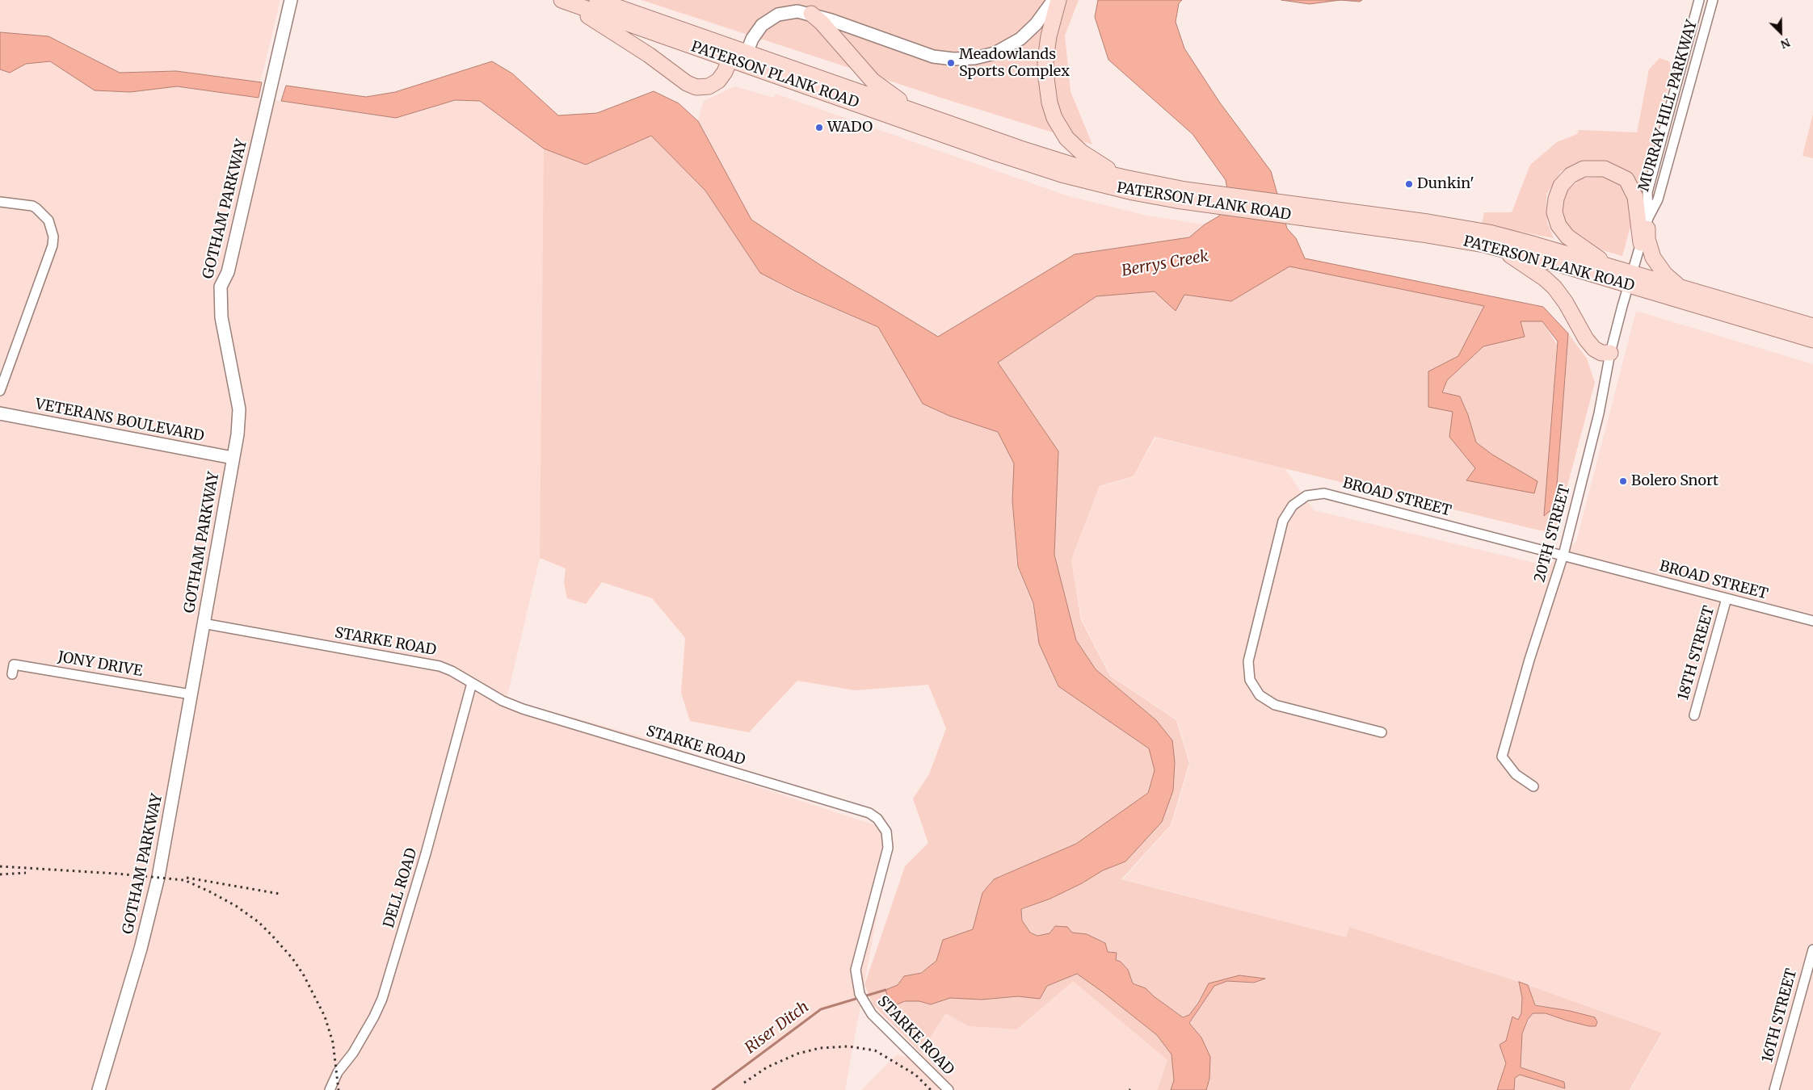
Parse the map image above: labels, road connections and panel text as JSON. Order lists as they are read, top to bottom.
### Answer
{
  "streets": {
    "main road": ["PATERSON PLANK ROAD"],
    "street": [
      "MURRAY HILL PARKWAY",
      "GOTHAM PARKWAY",
      "VETERANS BOULEVARD",
      "BROAD STREET",
      "20TH STREET",
      "STARKE ROAD",
      "18TH STREET",
      "JONY DRIVE",
      "DELL ROAD",
      "16TH STREET"
    ]
  },
  "crossings": [
    ["PATERSON PLANK ROAD", "MURRAY HILL PARKWAY"],
    ["PATERSON PLANK ROAD", "20TH STREET"],
    ["MURRAY HILL PARKWAY", "20TH STREET"],
    ["GOTHAM PARKWAY", "VETERANS BOULEVARD"],
    ["GOTHAM PARKWAY", "STARKE ROAD"],
    ["GOTHAM PARKWAY", "JONY DRIVE"],
    ["BROAD STREET", "20TH STREET"],
    ["BROAD STREET", "18TH STREET"],
    ["STARKE ROAD", "DELL ROAD"]
  ],
  "water": ["Berrys Creek", "Riser Ditch"],
  "places": [
    "Meadowlands Sports Complex",
    "WADO",
    "Dunkin'",
    "Bolero Snort"
  ],
  "north": "bottom right"
}
